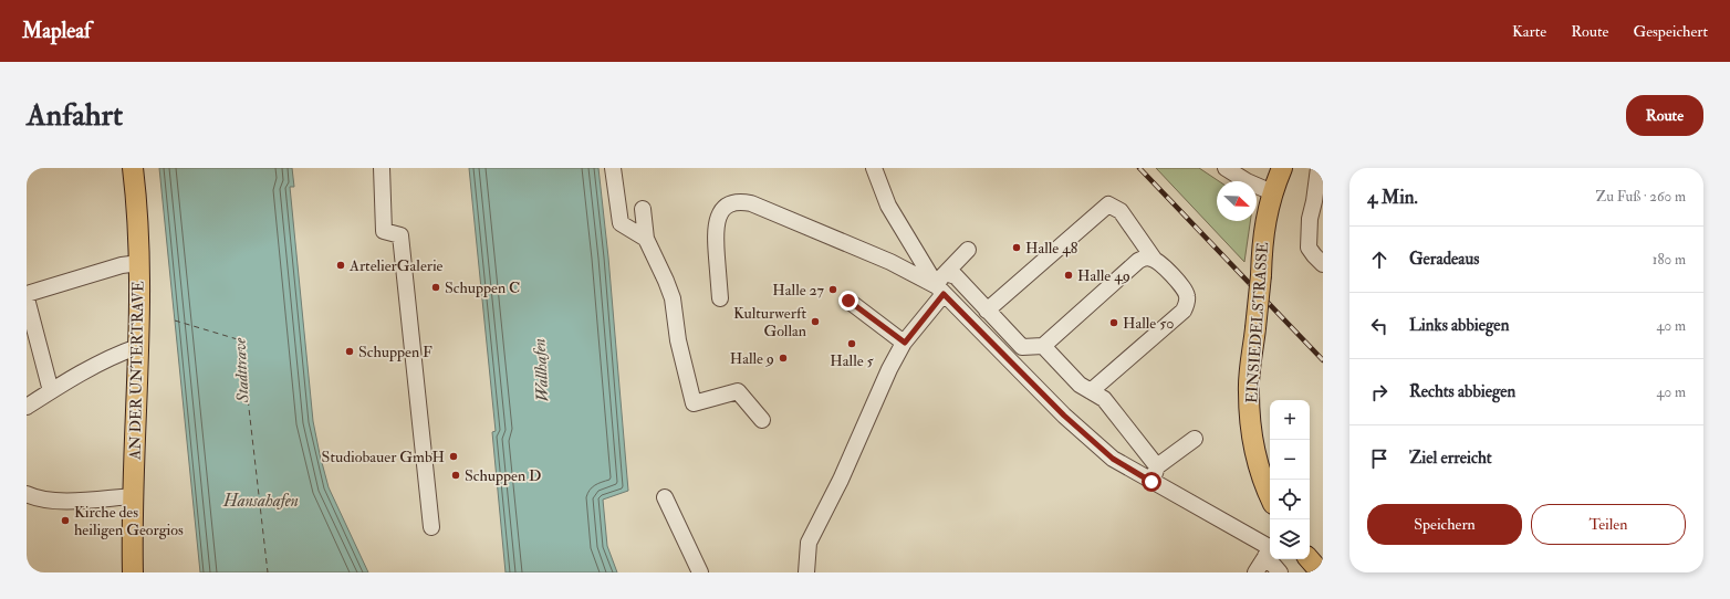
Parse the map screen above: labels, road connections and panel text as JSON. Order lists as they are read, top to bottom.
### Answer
{
  "streets": {
    "main road": ["EINSIEDELSTRASSE", "AN DER UNTERTRAVE"]
  },
  "water": ["Stadttrave", "Wallhafen", "Hansahafen"],
  "places": [
    "Halle 48",
    "ArtelierGalerie",
    "Halle 49",
    "Schuppen C",
    "Halle 27",
    "Kulturwerft Gollan",
    "Halle 50",
    "Halle 5",
    "Schuppen F",
    "Halle 9",
    "Studiobauer GmbH",
    "Schuppen D",
    "Kirche des heiligen Georgios"
  ],
  "north": "bottom right",
  "page": {
    "header": "Mapleaf",
    "nav": ["Karte", "Route", "Gespeichert"],
    "buttons": [
      "Route",
      ["Speichern", "Teilen"]
    ],
    "title": "Anfahrt",
    "heading": ["4 Min.", "Zu Fuß · 260 m"],
    "list": [
      ["Geradeaus", "180 m"],
      ["Links abbiegen", "40 m"],
      ["Rechts abbiegen", "40 m"],
      "Ziel erreicht"
    ],
    "map_buttons": ["+", "−"]
  }
}
